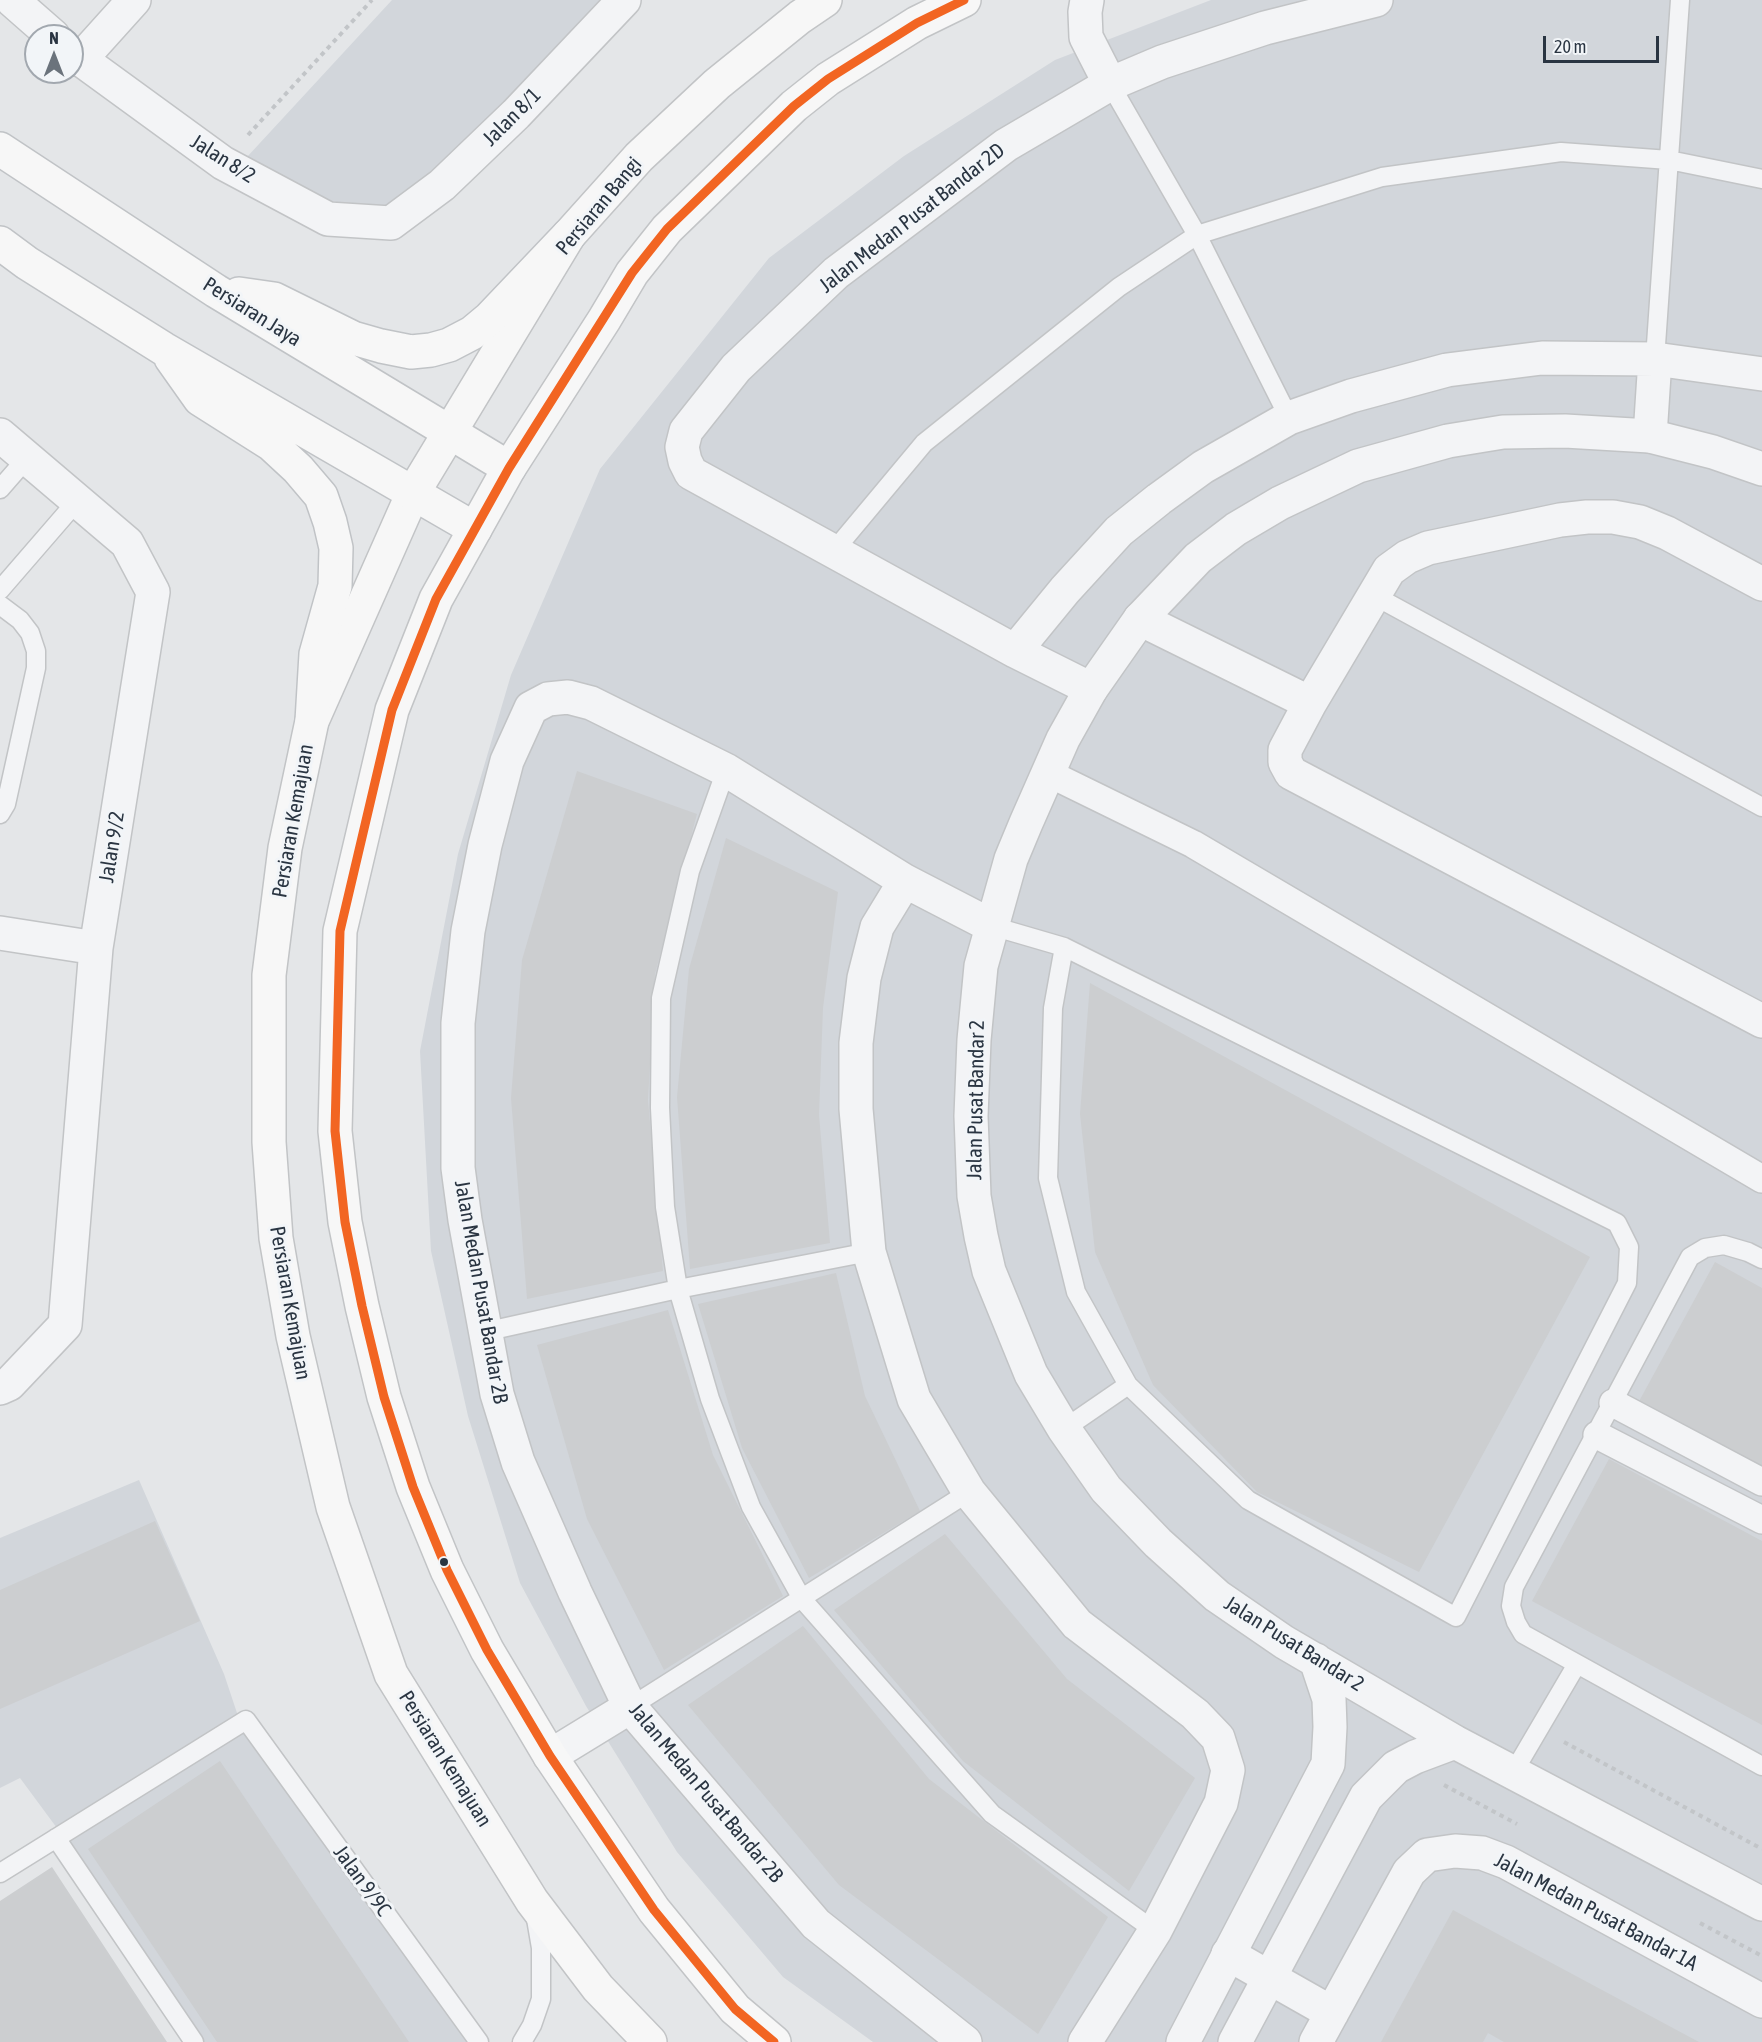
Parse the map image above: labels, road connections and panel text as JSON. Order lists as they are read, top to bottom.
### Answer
{
  "streets": {
    "main road": ["Persiaran Bangi", "Persiaran Jaya", "Persiaran Kemajuan"],
    "street": [
      "Jalan 8/1",
      "Jalan 8/2",
      "Jalan Medan Pusat Bandar 2D",
      "Jalan 9/2",
      "Jalan Pusat Bandar 2",
      "Jalan Medan Pusat Bandar 2B",
      "Jalan Medan Pusat Bandar 1A"
    ],
    "lane": ["Jalan 9/9C"]
  },
  "crossings": [
    ["Jalan 8/1", "Jalan 8/2"],
    ["Persiaran Bangi", "Persiaran Jaya"],
    ["Persiaran Bangi", "Persiaran Kemajuan"],
    ["Jalan Medan Pusat Bandar 2D", "Jalan Pusat Bandar 2"],
    ["Jalan Pusat Bandar 2", "Jalan Medan Pusat Bandar 2B"]
  ],
  "scale_bar": "20 m",
  "north": "top"
}
